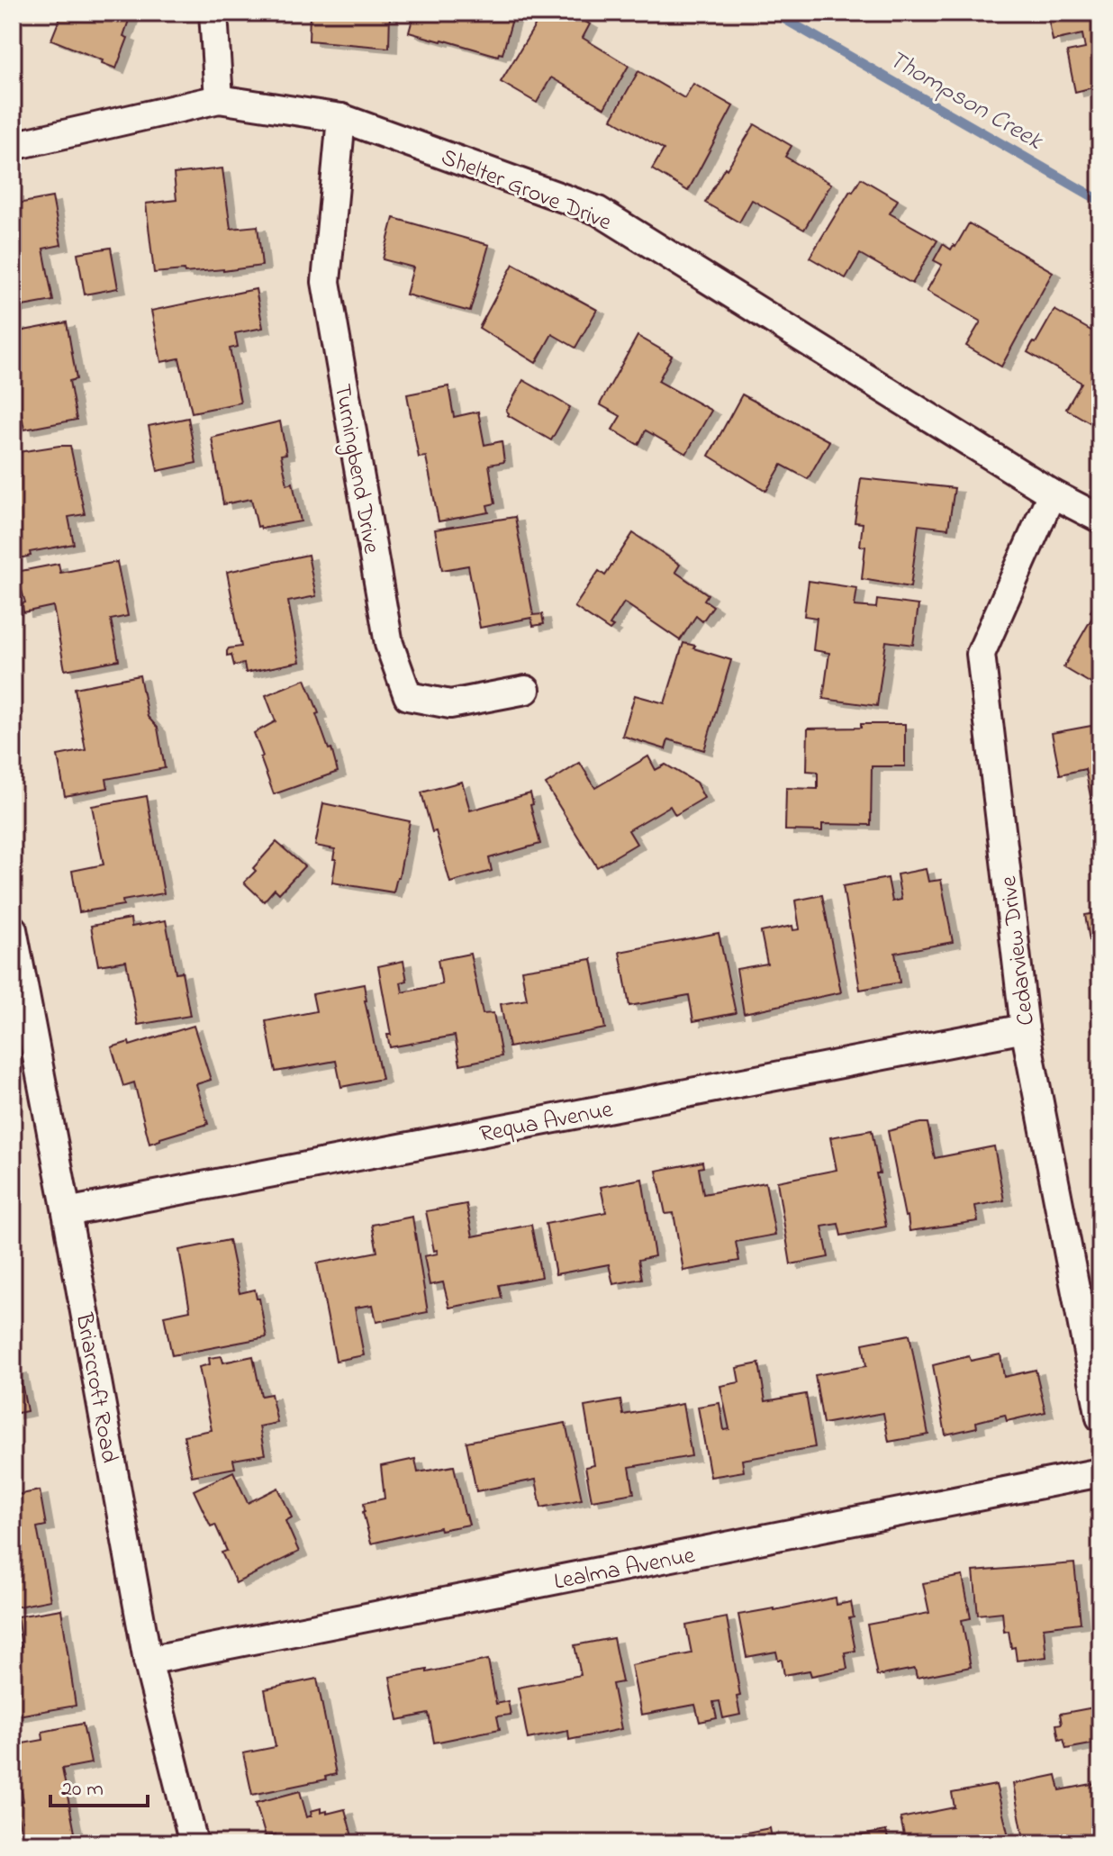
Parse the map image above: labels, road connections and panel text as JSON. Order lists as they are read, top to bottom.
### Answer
{
  "streets": {
    "street": [
      "Shelter Grove Drive",
      "Turningbend Drive",
      "Cedarview Drive",
      "Requa Avenue",
      "Briarcroft Road",
      "Lealma Avenue"
    ]
  },
  "crossings": [
    ["Shelter Grove Drive", "Turningbend Drive"],
    ["Shelter Grove Drive", "Cedarview Drive"],
    ["Cedarview Drive", "Requa Avenue"],
    ["Requa Avenue", "Briarcroft Road"],
    ["Briarcroft Road", "Lealma Avenue"]
  ],
  "water": ["Thompson Creek"],
  "scale_bar": "20 m"
}
